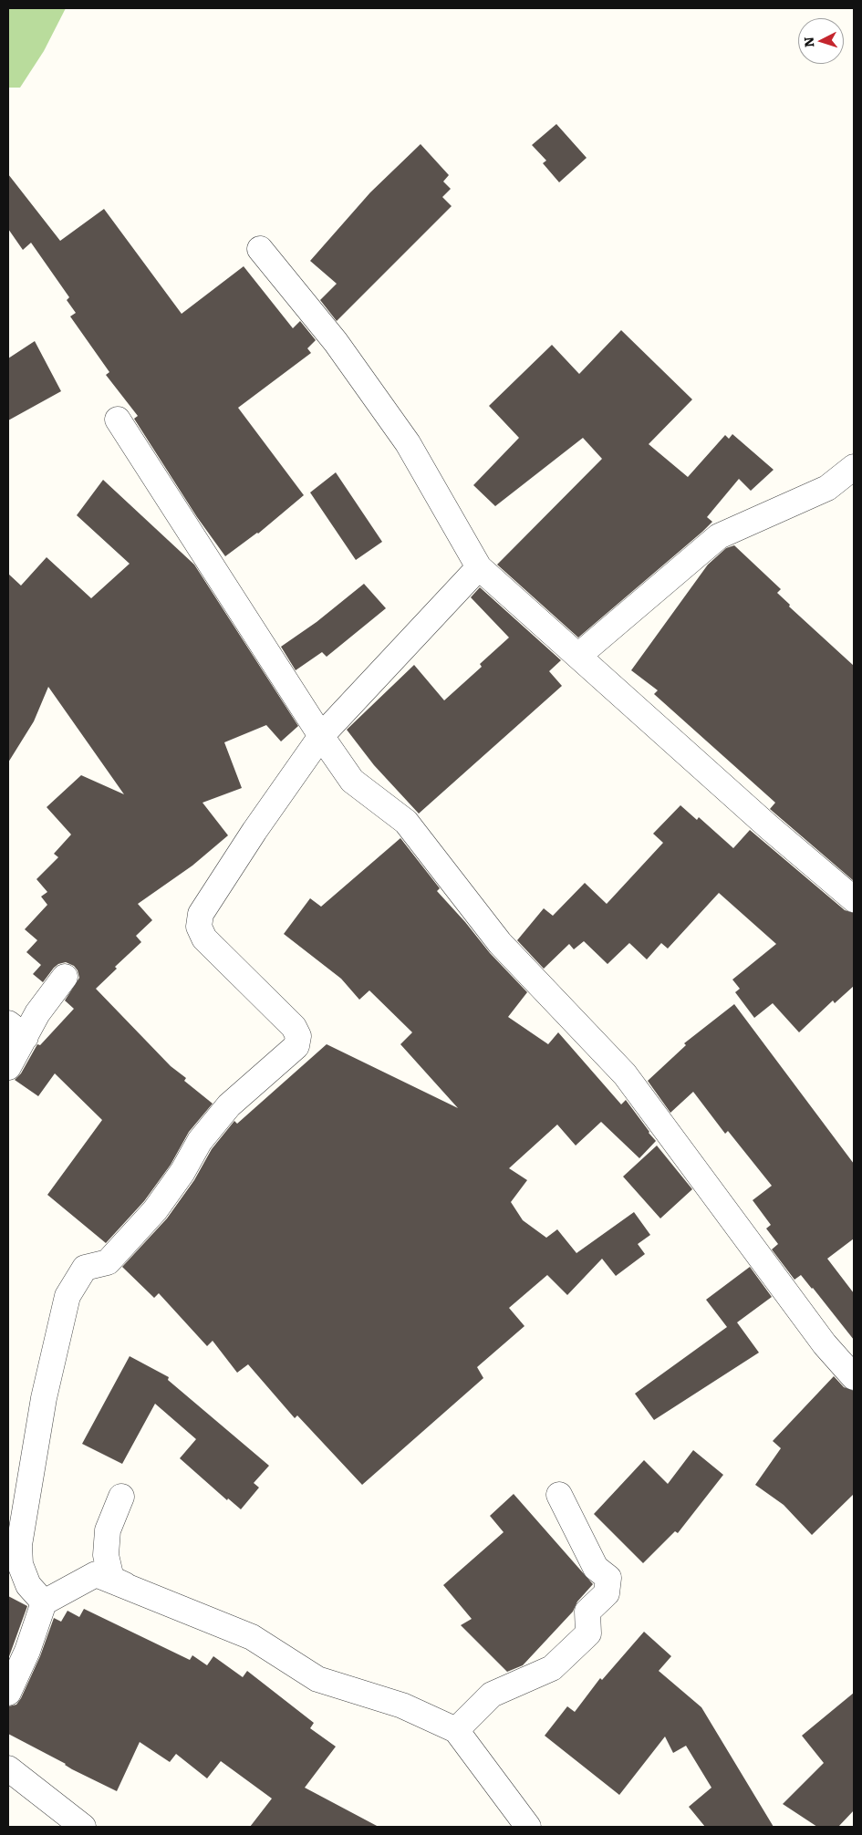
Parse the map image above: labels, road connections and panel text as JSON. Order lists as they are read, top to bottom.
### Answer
{
  "north": "left"
}
